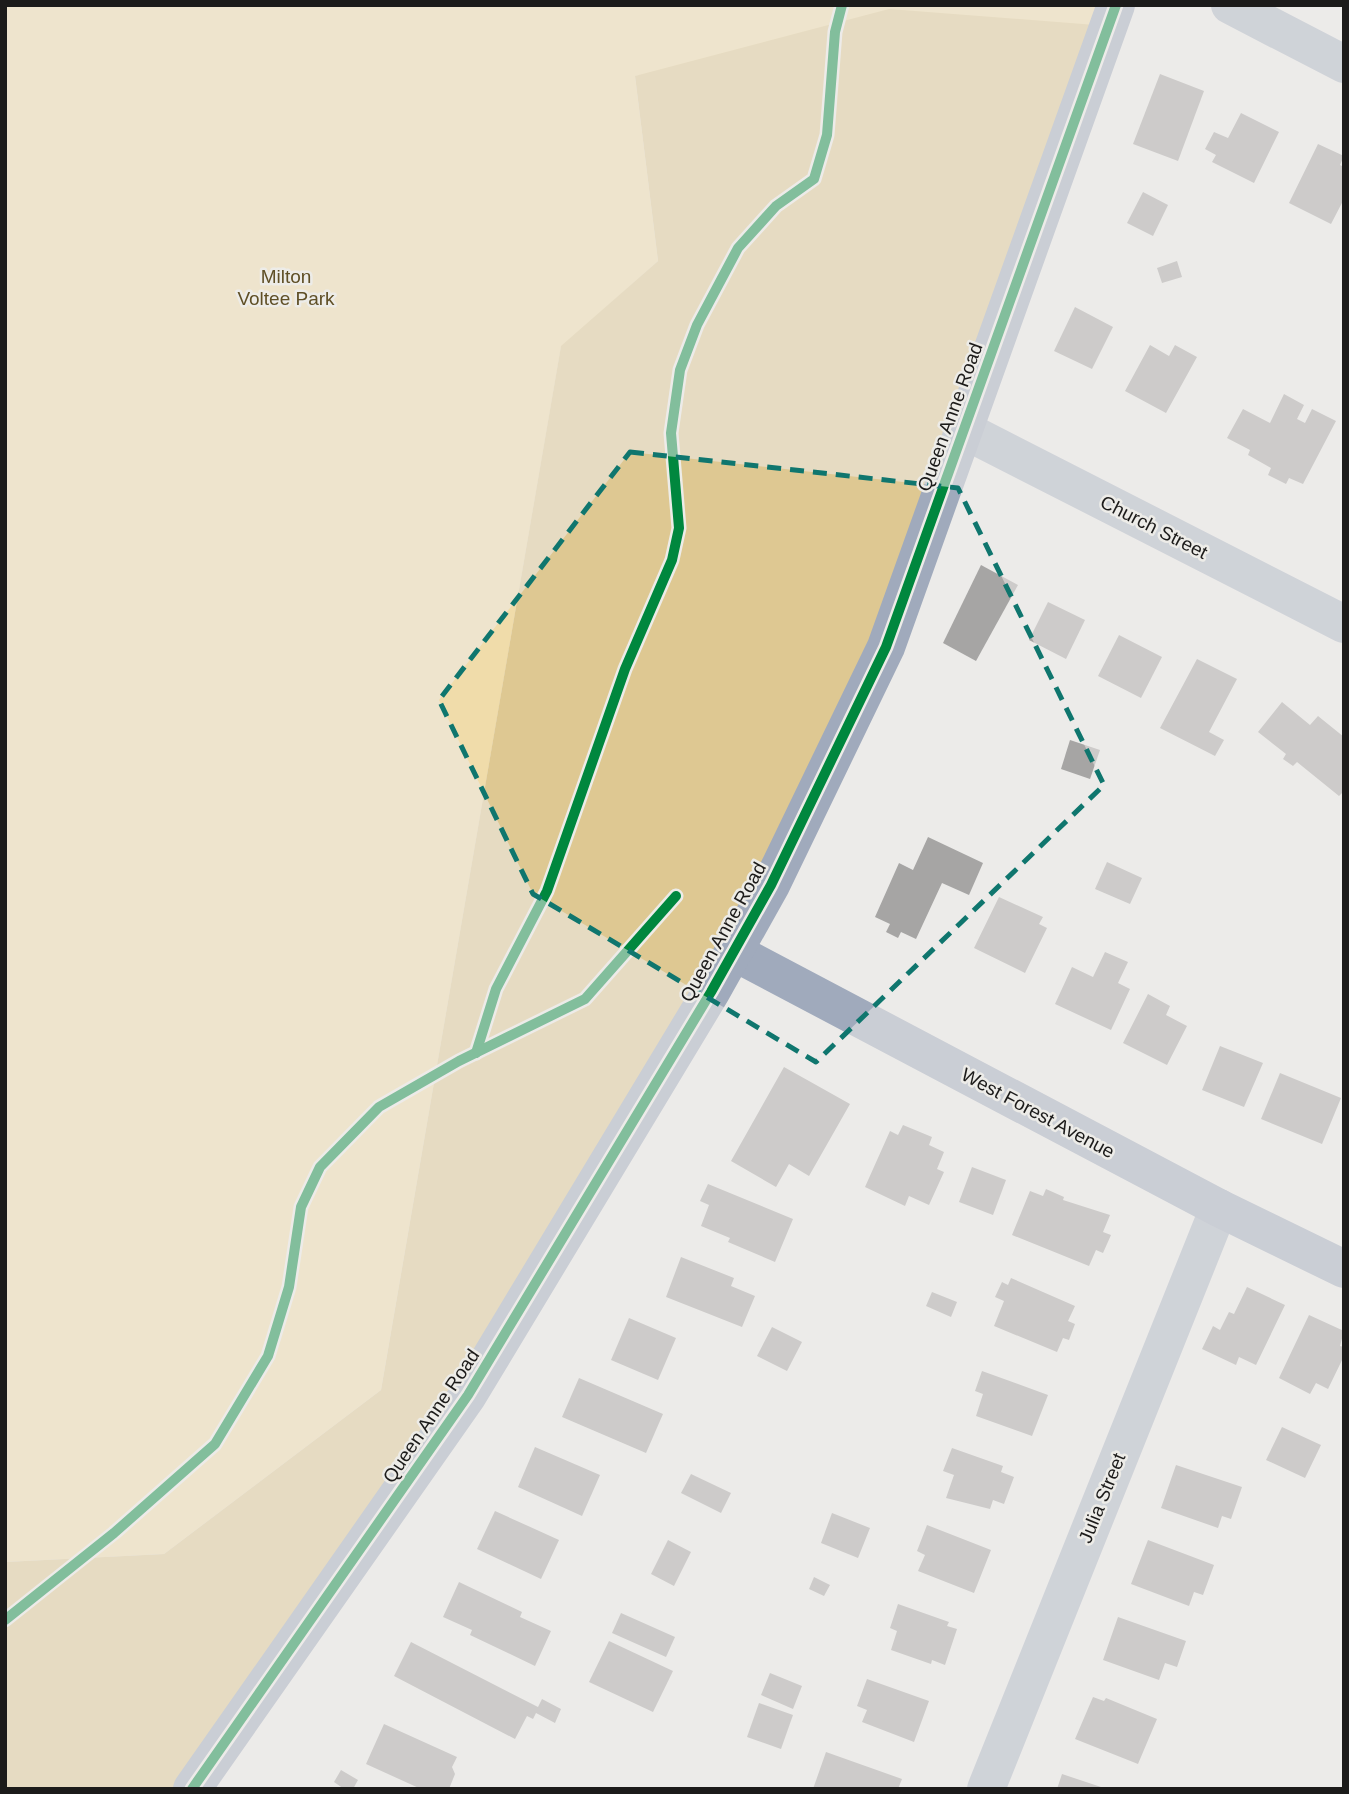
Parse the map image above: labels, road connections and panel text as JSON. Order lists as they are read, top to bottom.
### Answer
{
  "streets": {
    "street": [
      "Queen Anne Road",
      "Church Street",
      "West Forest Avenue",
      "Julia Street"
    ]
  },
  "crossings": [
    ["Queen Anne Road", "Church Street"],
    ["Queen Anne Road", "West Forest Avenue"],
    ["West Forest Avenue", "Julia Street"]
  ],
  "parks": ["Milton Voltee Park"]
}
